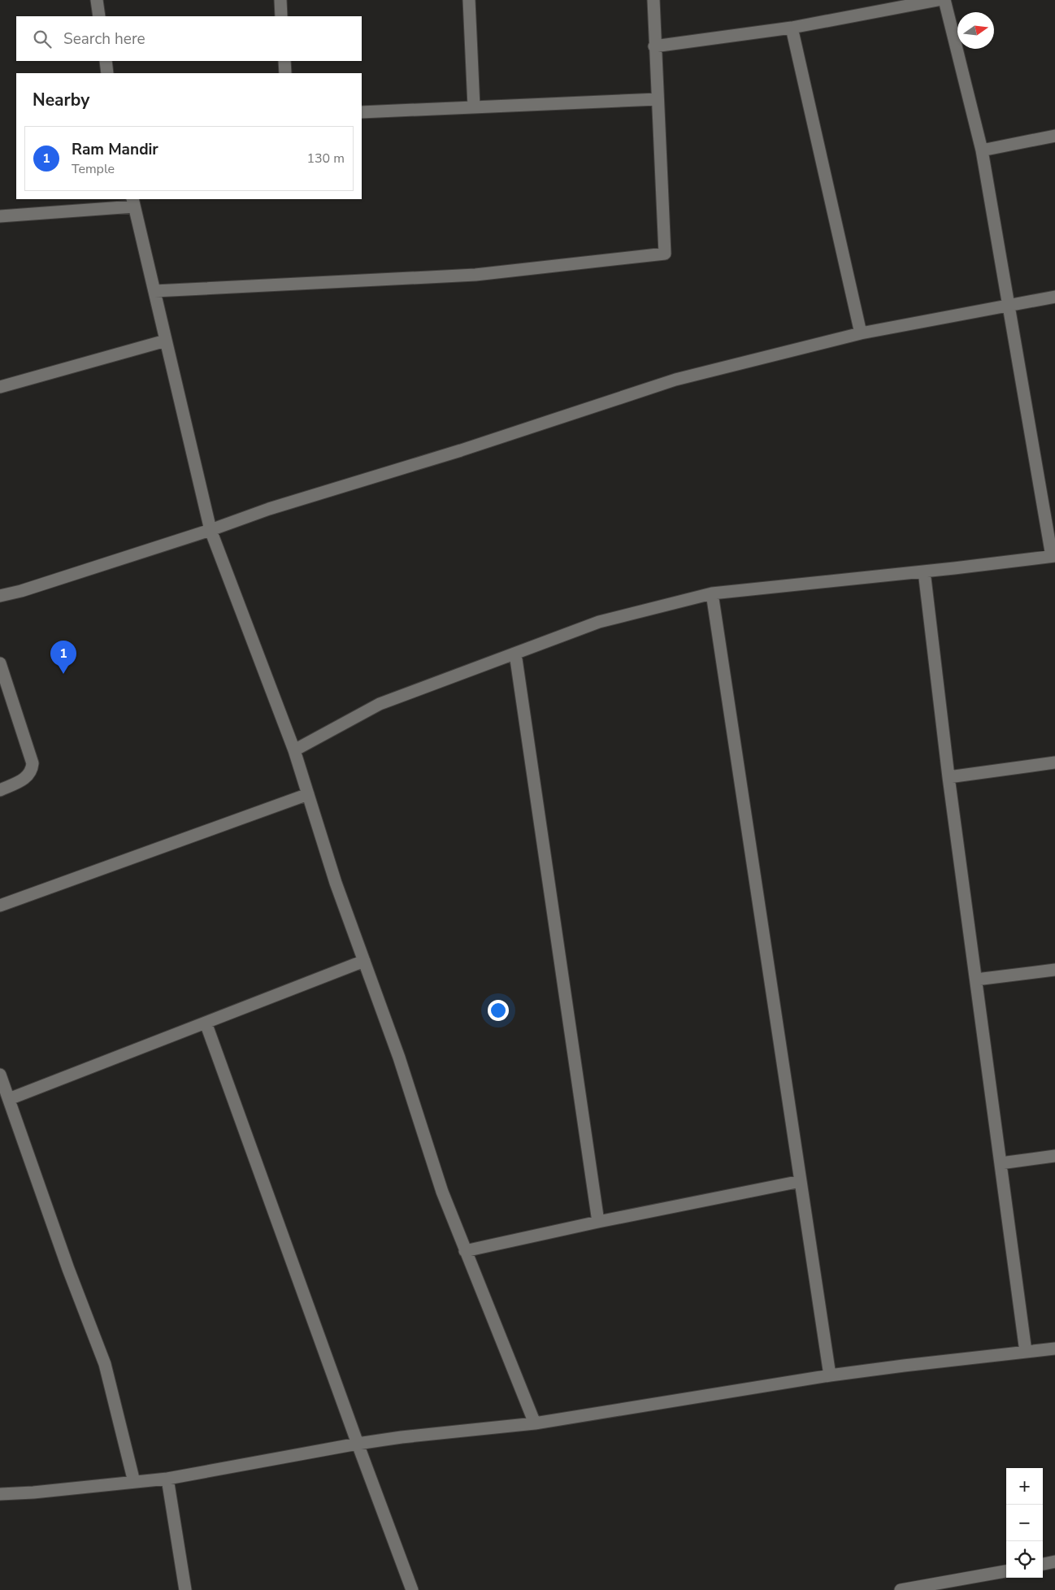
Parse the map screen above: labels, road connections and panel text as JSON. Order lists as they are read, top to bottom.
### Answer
{
  "north": "right",
  "page": {
    "search": "Search here",
    "heading": "Nearby",
    "list": [
      {
        "mark": "1",
        "name": "Ram Mandir",
        "note": "Temple",
        "value": "130 m"
      }
    ],
    "pins": "1",
    "map_buttons": ["+", "−"]
  }
}
